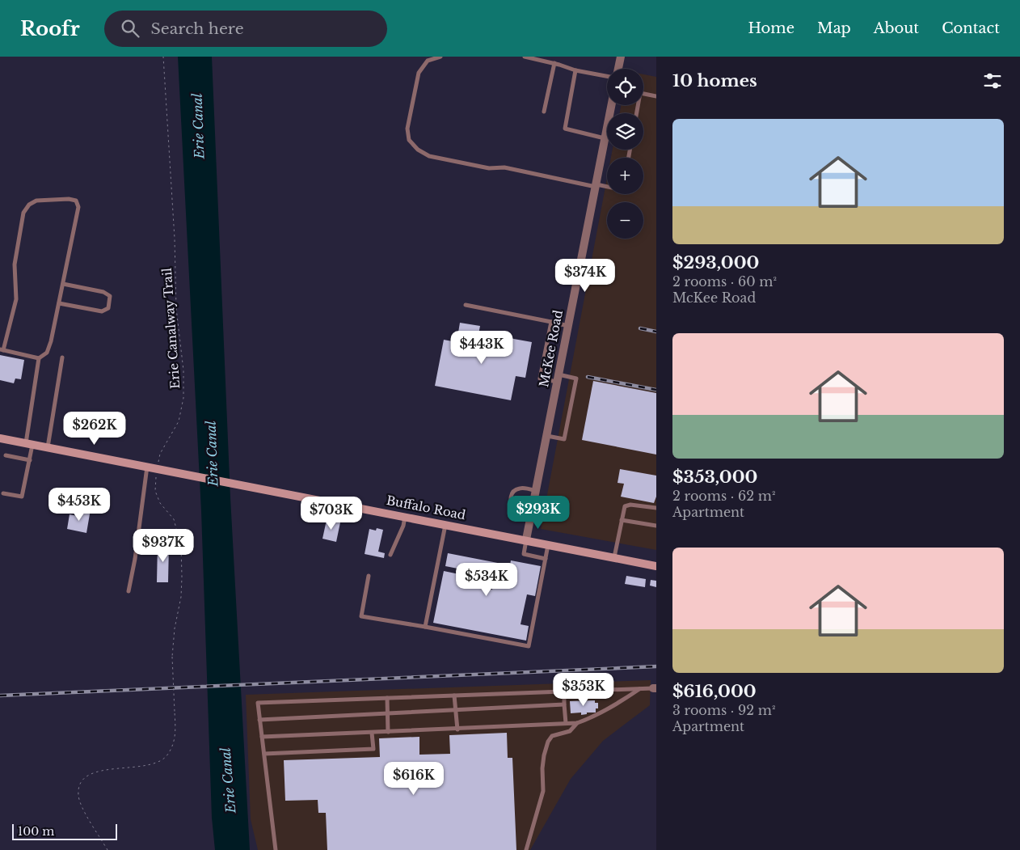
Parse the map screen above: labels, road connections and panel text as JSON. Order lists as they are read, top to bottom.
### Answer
{
  "streets": {
    "main road": ["Buffalo Road"],
    "street": ["McKee Road"],
    "path": ["Erie Canalway Trail"]
  },
  "crossings": [
    ["Erie Canalway Trail", "Buffalo Road"],
    ["McKee Road", "Buffalo Road"]
  ],
  "water": ["Erie Canal"],
  "scale_bar": "100 m",
  "page": {
    "header": "Roofr",
    "search": "Search here",
    "nav": [
      "Home",
      "Map",
      "About",
      "Contact"
    ],
    "heading": "10 homes",
    "map_buttons": ["+", "−"],
    "list": [
      {
        "name": "$293,000",
        "note": "2 rooms · 60 m² · McKee Road"
      },
      {
        "name": "$353,000",
        "note": "2 rooms · 62 m² · Apartment"
      },
      {
        "name": "$616,000",
        "note": "3 rooms · 92 m² · Apartment"
      }
    ],
    "price": [
      "$374K",
      "$443K",
      "$262K",
      "$453K",
      "$293K",
      "$703K",
      "$937K",
      "$534K",
      "$353K",
      "$616K"
    ],
    "scale": "100 m"
  }
}
